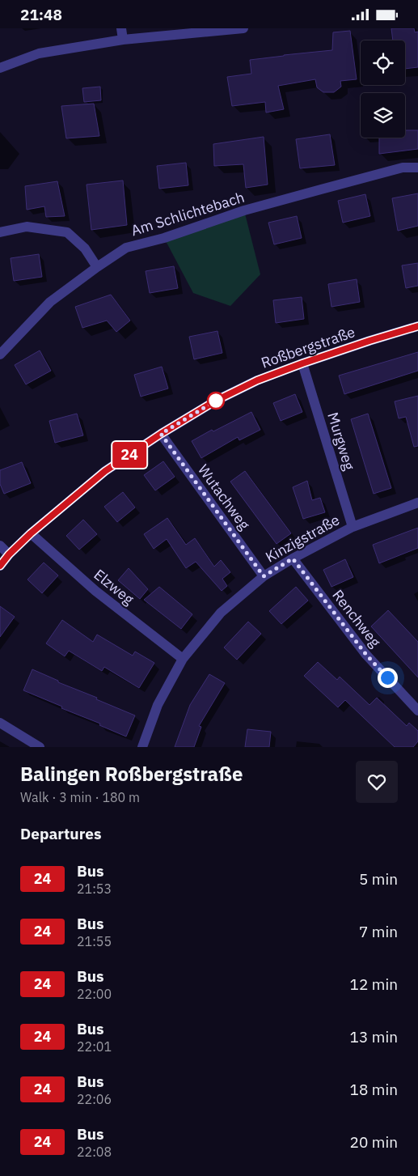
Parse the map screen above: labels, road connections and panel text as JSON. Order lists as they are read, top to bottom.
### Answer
{
  "streets": {
    "street": [
      "Am Schlichtebach",
      "Roßbergstraße",
      "Murgweg",
      "Wutachweg",
      "Kinzigstraße",
      "Elzweg",
      "Renchweg"
    ]
  },
  "crossings": [
    ["Roßbergstraße", "Murgweg"],
    ["Roßbergstraße", "Wutachweg"],
    ["Roßbergstraße", "Elzweg"],
    ["Murgweg", "Kinzigstraße"],
    ["Wutachweg", "Kinzigstraße"],
    ["Kinzigstraße", "Elzweg"],
    ["Kinzigstraße", "Renchweg"]
  ],
  "lines": ["bus line 24"],
  "page": {
    "status": "21:48",
    "on_map": "24",
    "heading": [
      ["Balingen Roßbergstraße", "Walk · 3 min · 180 m"],
      "Departures"
    ],
    "list": [
      {
        "mark": "24",
        "name": "Bus",
        "note": "21:53",
        "value": "5 min"
      },
      {
        "mark": "24",
        "name": "Bus",
        "note": "21:55",
        "value": "7 min"
      },
      {
        "mark": "24",
        "name": "Bus",
        "note": "22:00",
        "value": "12 min"
      },
      {
        "mark": "24",
        "name": "Bus",
        "note": "22:01",
        "value": "13 min"
      },
      {
        "mark": "24",
        "name": "Bus",
        "note": "22:06",
        "value": "18 min"
      },
      {
        "mark": "24",
        "name": "Bus",
        "note": "22:08",
        "value": "20 min"
      }
    ]
  }
}
